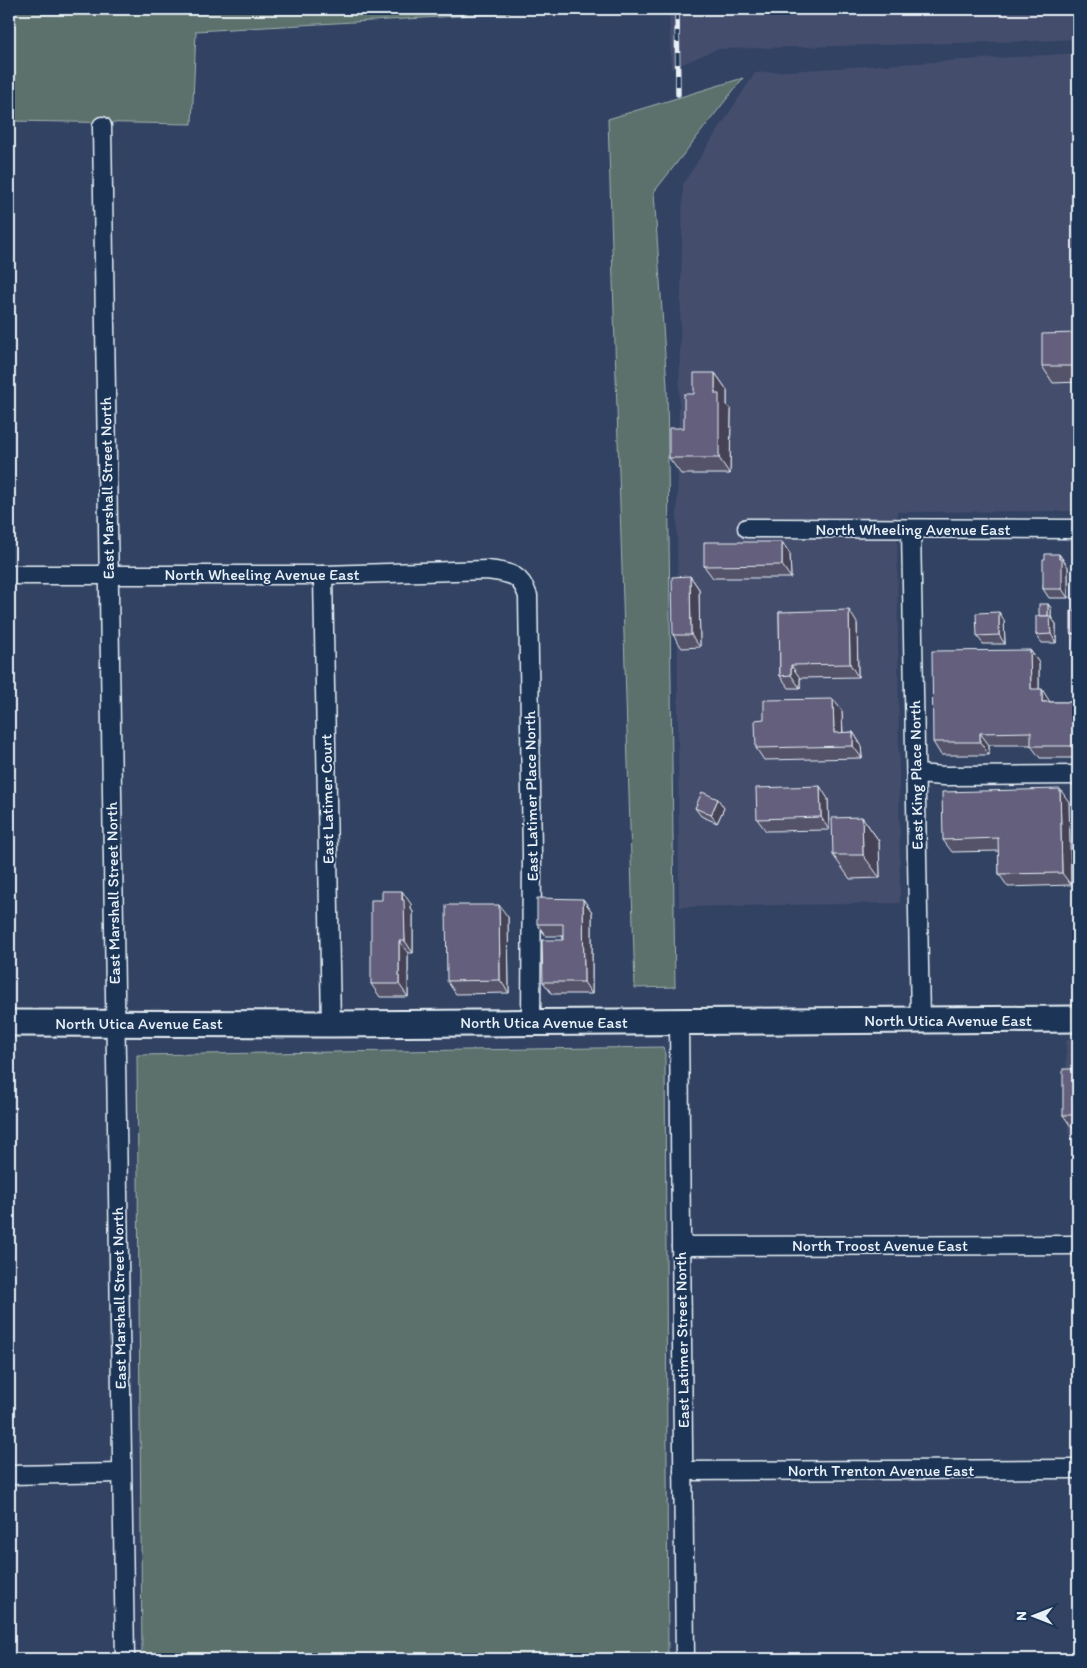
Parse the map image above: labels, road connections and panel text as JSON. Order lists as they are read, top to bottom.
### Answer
{
  "streets": {
    "main road": ["North Utica Avenue East"],
    "street": [
      "East Marshall Street North",
      "North Wheeling Avenue East",
      "East King Place North",
      "East Latimer Place North",
      "East Latimer Court",
      "North Troost Avenue East",
      "East Latimer Street North",
      "North Trenton Avenue East"
    ]
  },
  "crossings": [
    ["East Marshall Street North", "North Wheeling Avenue East"],
    ["East Marshall Street North", "North Utica Avenue East"],
    ["North Wheeling Avenue East", "East King Place North"],
    ["North Wheeling Avenue East", "East Latimer Place North"],
    ["North Wheeling Avenue East", "East Latimer Court"],
    ["East King Place North", "North Utica Avenue East"],
    ["East Latimer Place North", "North Utica Avenue East"],
    ["East Latimer Court", "North Utica Avenue East"],
    ["North Utica Avenue East", "East Latimer Street North"],
    ["North Troost Avenue East", "East Latimer Street North"],
    ["East Latimer Street North", "North Trenton Avenue East"]
  ],
  "north": "left"
}
